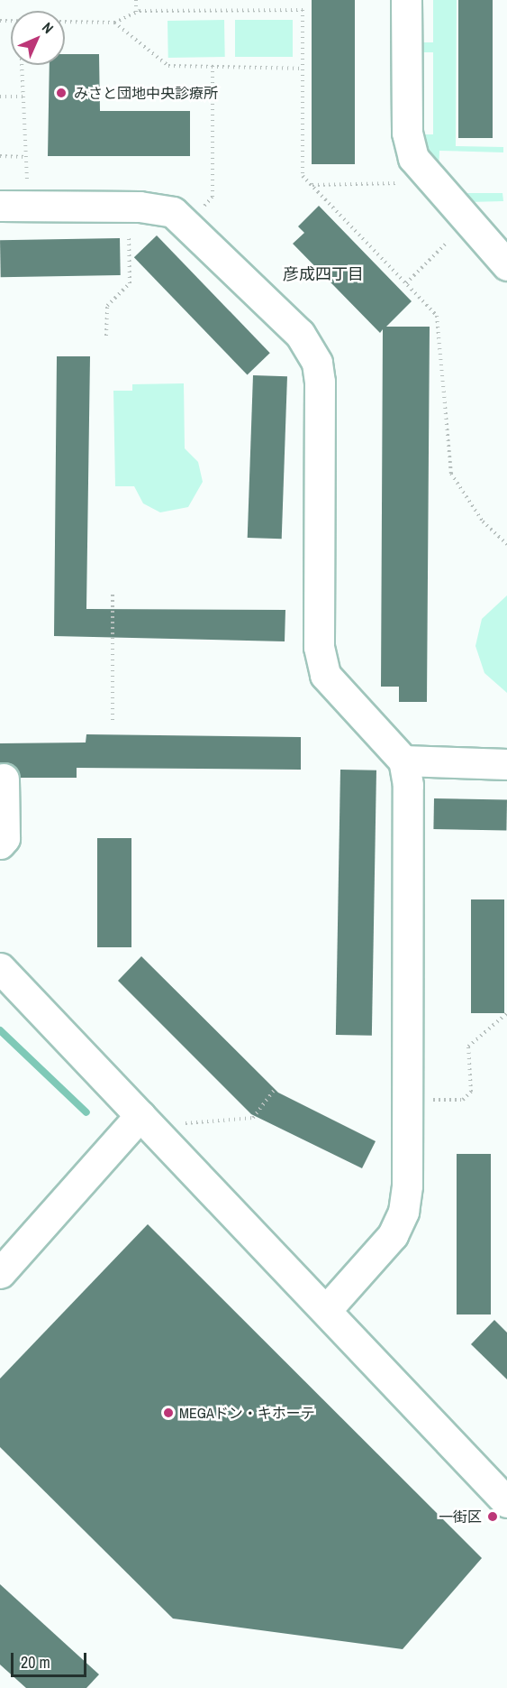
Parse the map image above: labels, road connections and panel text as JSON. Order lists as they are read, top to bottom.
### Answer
{
  "districts": ["彦成四丁目"],
  "places": ["みさと団地中央診療所", "MEGAドン・キホーテ", "一街区"],
  "scale_bar": "20 m",
  "north": "top right"
}
